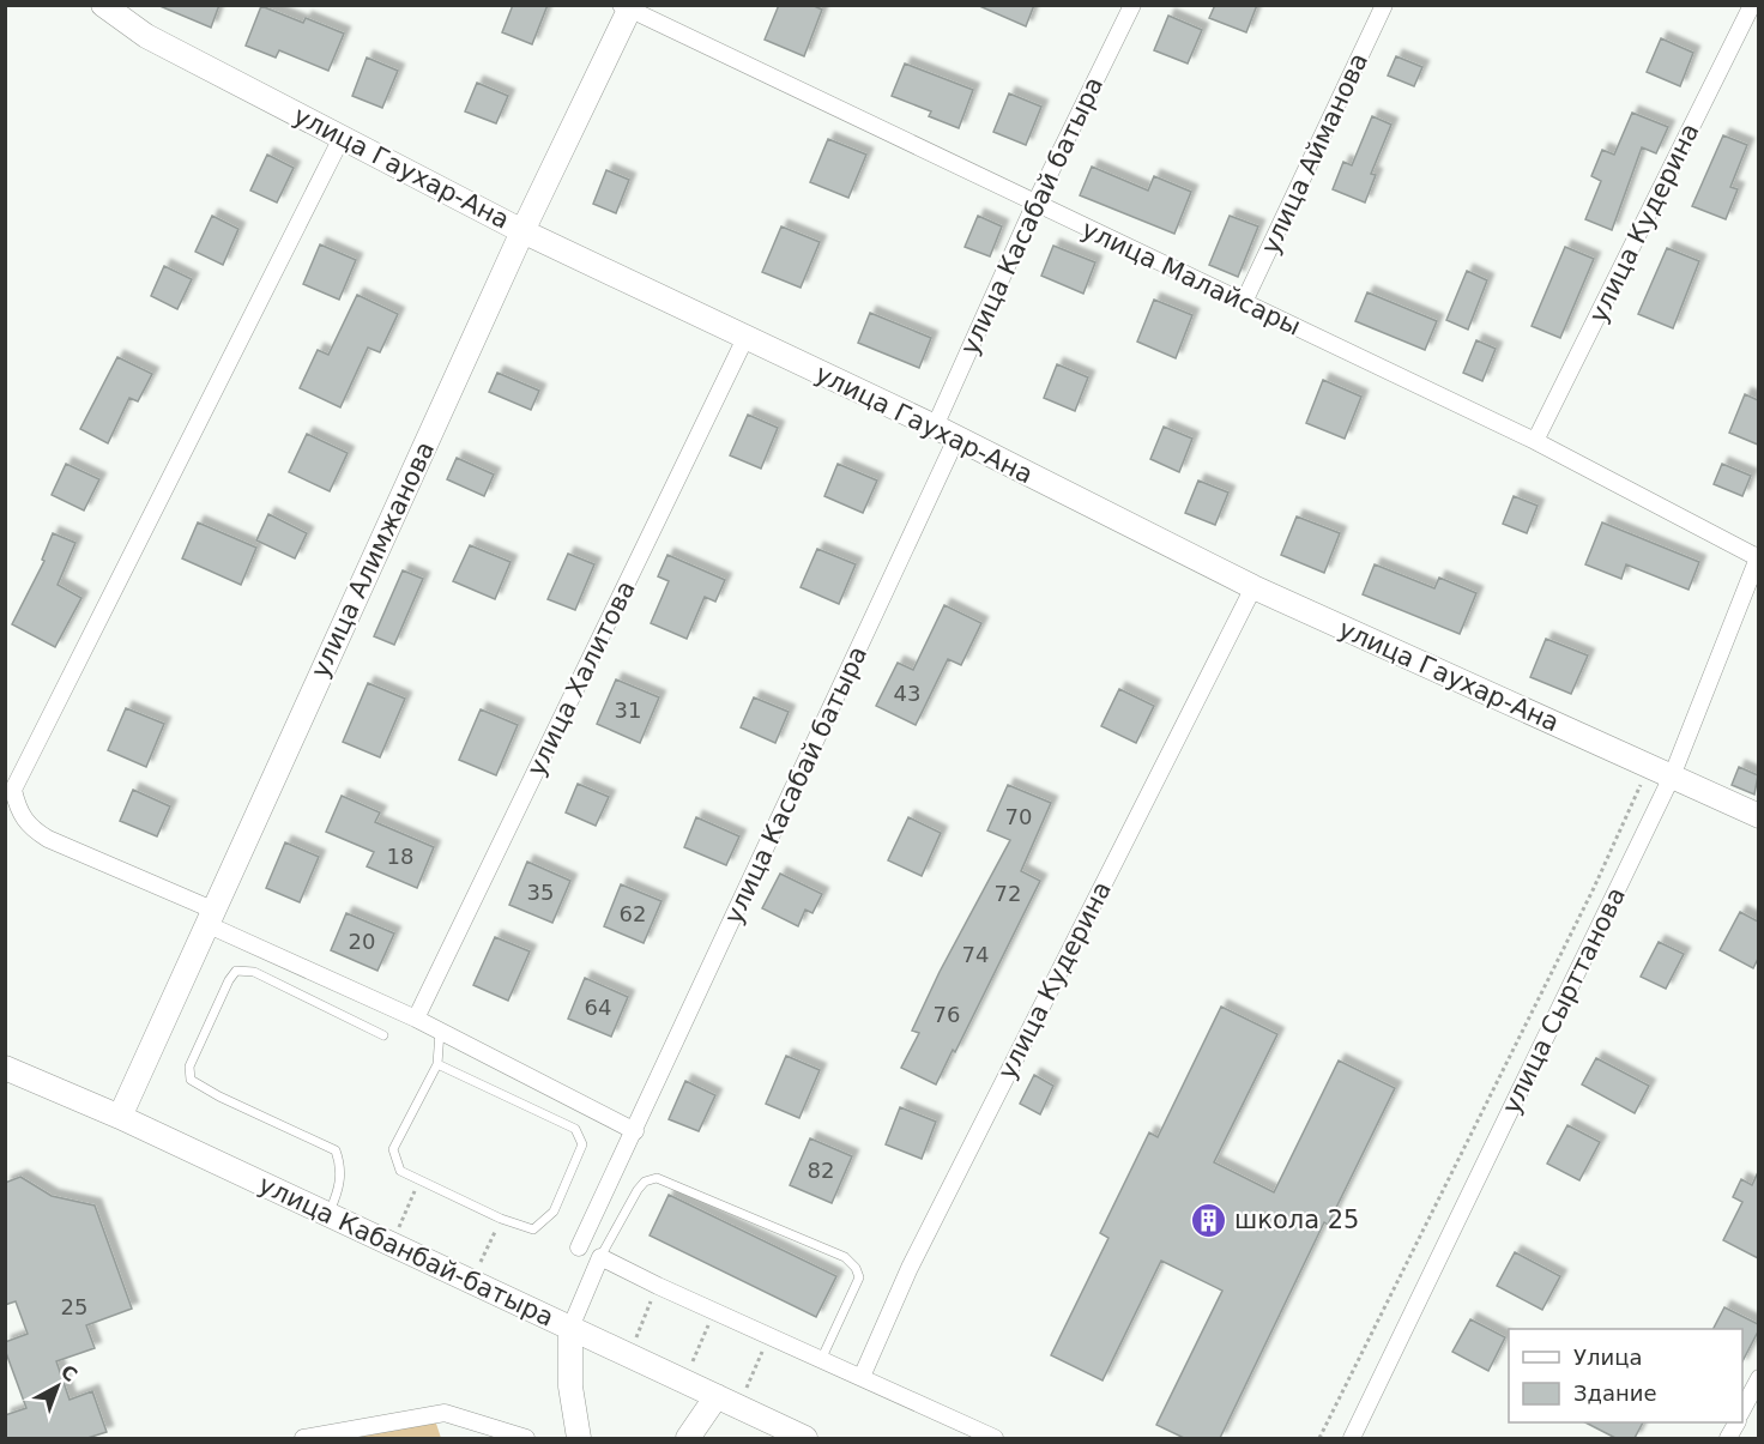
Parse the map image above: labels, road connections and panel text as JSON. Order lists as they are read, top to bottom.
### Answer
{
  "streets": {
    "street": [
      "улица Айманова",
      "улица Гаухар-Ана",
      "улица Касабай батыра",
      "улица Кудерина",
      "улица Малайсары",
      "улица Алимжанова",
      "улица Халитова",
      "улица Сырттанова",
      "улица Кабанбай-батыра"
    ]
  },
  "crossings": [
    ["улица Айманова", "улица Малайсары"],
    ["улица Гаухар-Ана", "улица Касабай батыра"],
    ["улица Гаухар-Ана", "улица Кудерина"],
    ["улица Гаухар-Ана", "улица Алимжанова"],
    ["улица Гаухар-Ана", "улица Халитова"],
    ["улица Гаухар-Ана", "улица Сырттанова"],
    ["улица Касабай батыра", "улица Малайсары"],
    ["улица Кудерина", "улица Малайсары"],
    ["улица Малайсары", "улица Алимжанова"],
    ["улица Малайсары", "улица Сырттанова"],
    ["улица Алимжанова", "улица Кабанбай-батыра"]
  ],
  "places": {
    "building": ["школа 25"]
  },
  "house_numbers": [
    "43",
    "31",
    "70",
    "18",
    "35",
    "72",
    "62",
    "20",
    "74",
    "64",
    "76",
    "82",
    "25"
  ],
  "legend": ["Улица", "Здание"],
  "north": "top right"
}
